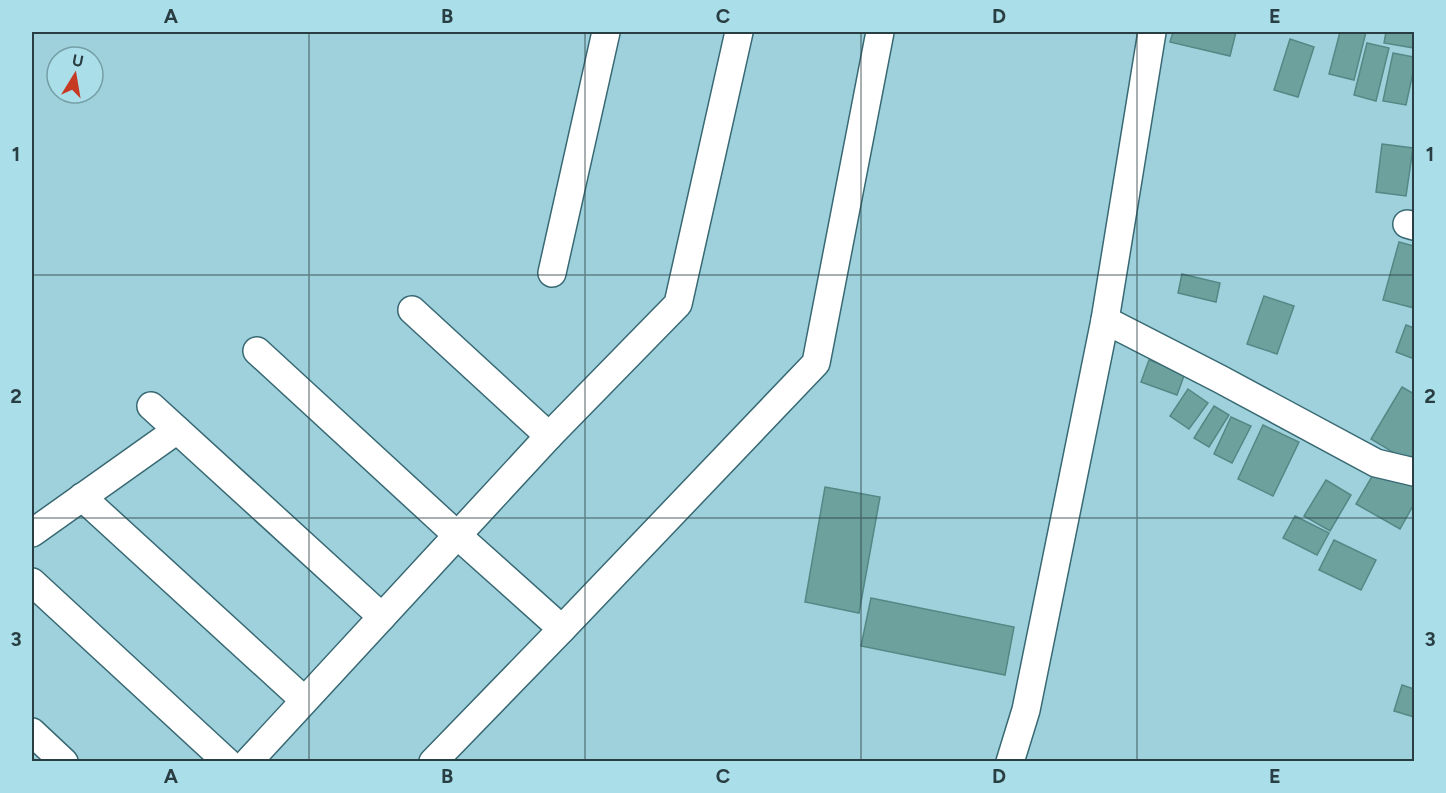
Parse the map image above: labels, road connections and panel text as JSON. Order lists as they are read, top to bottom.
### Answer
{
  "north": "top",
  "grid": {
    "columns": [
      "A",
      "B",
      "C",
      "D",
      "E"
    ],
    "rows": ["1", "2", "3"]
  }
}
